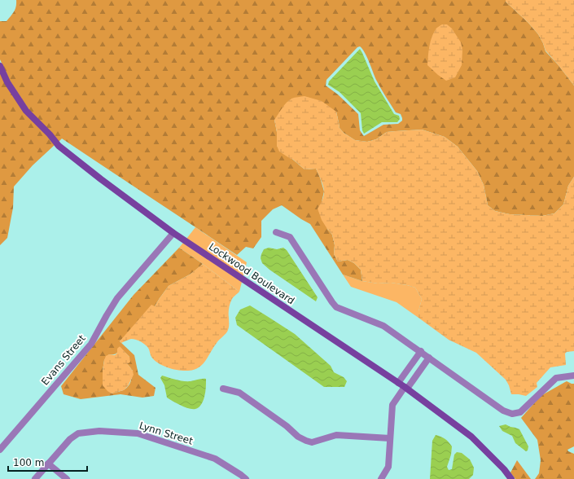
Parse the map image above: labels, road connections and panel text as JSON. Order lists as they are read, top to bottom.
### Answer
{
  "streets": {
    "street": ["Lockwood Boulevard", "Evans Street", "Lynn Street"]
  },
  "crossings": [
    ["Lockwood Boulevard", "Evans Street"]
  ],
  "scale_bar": "100 m"
}
